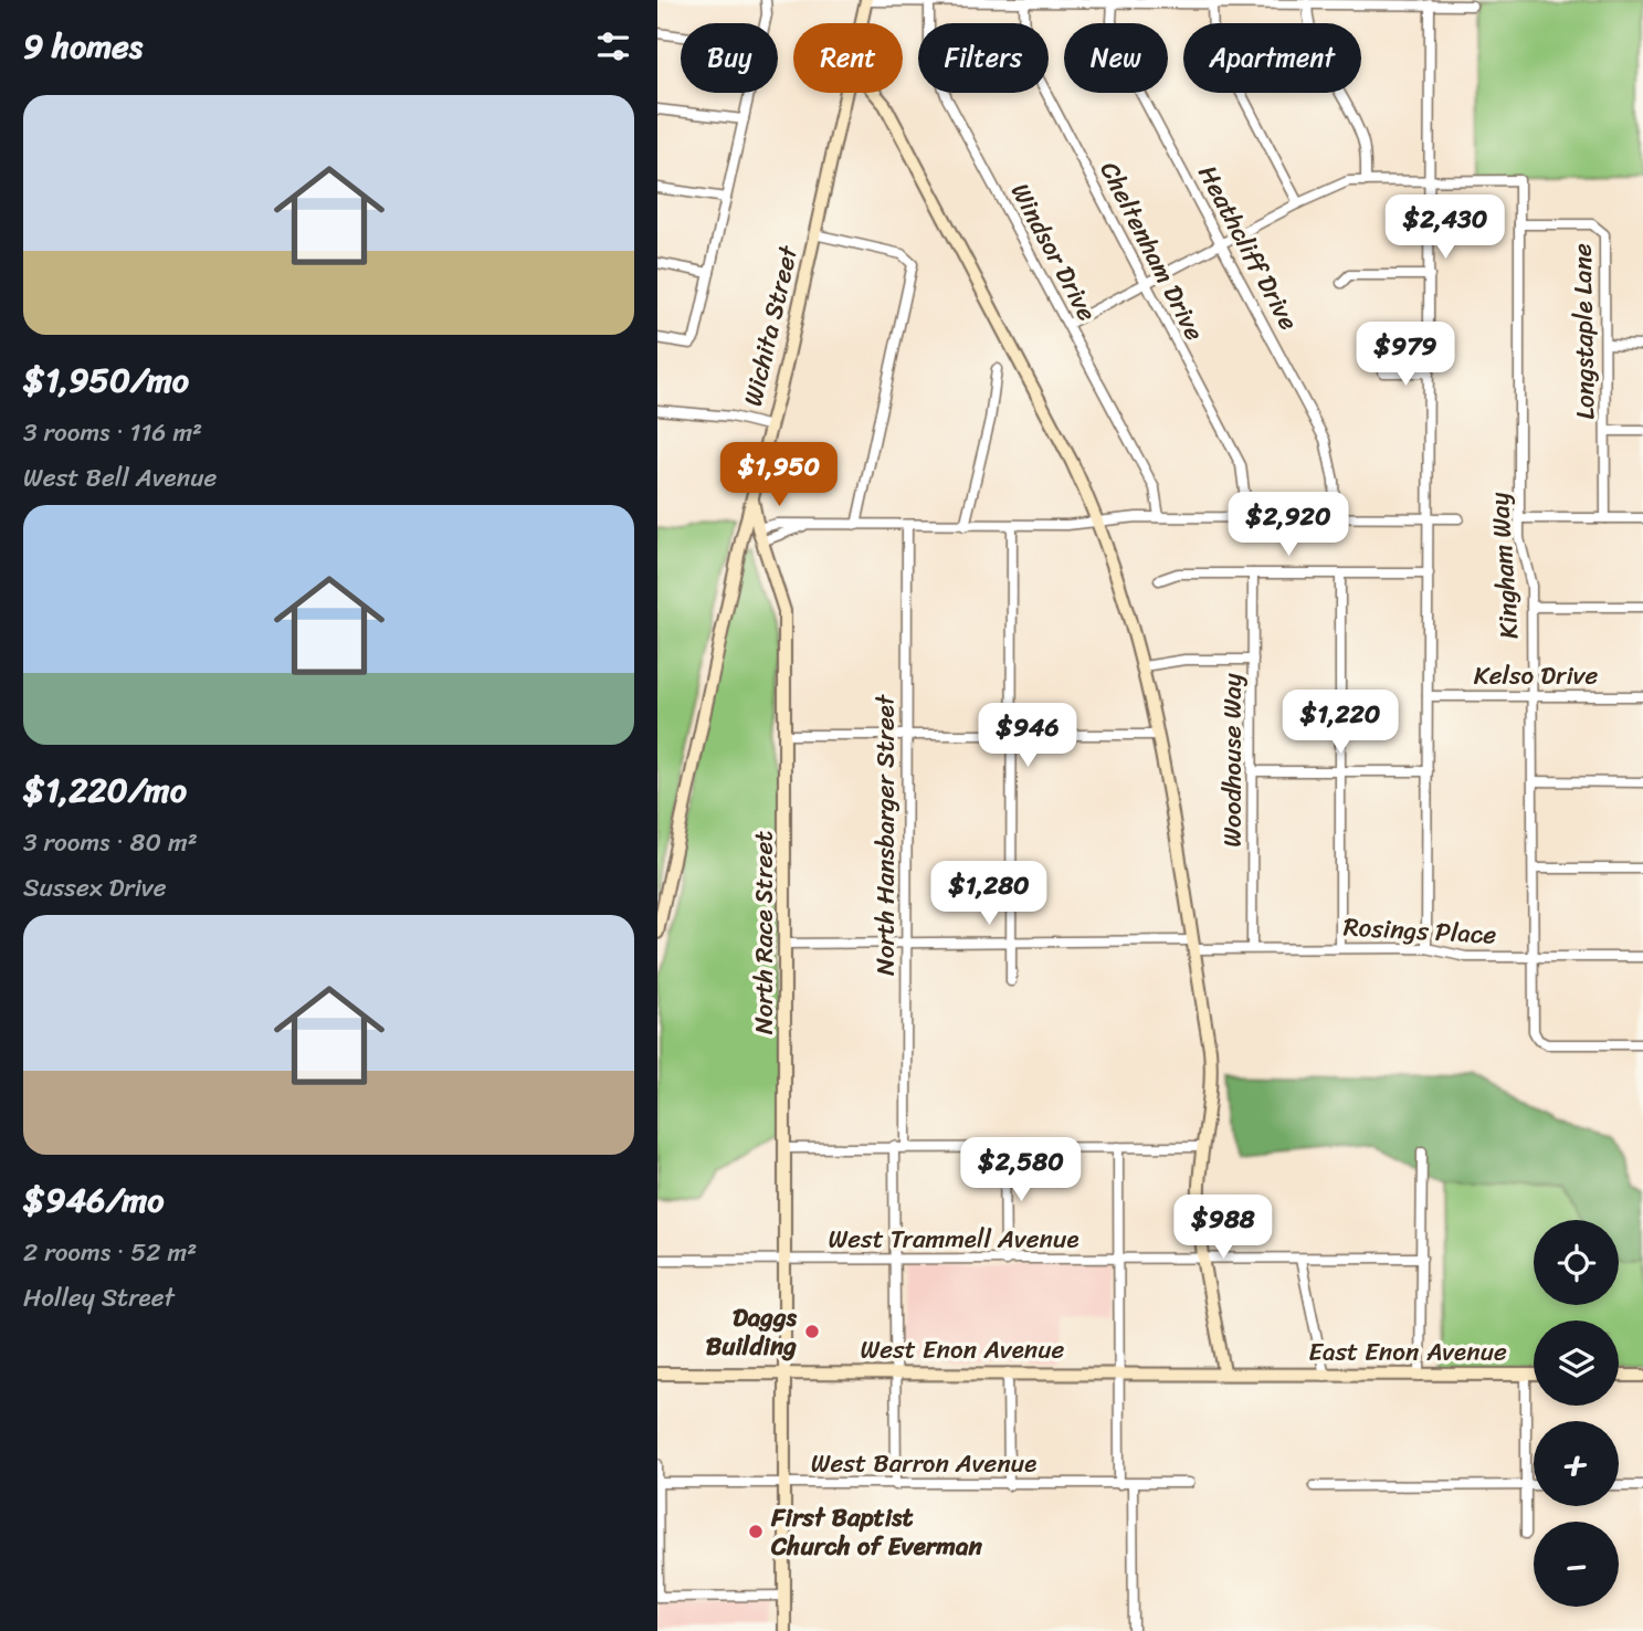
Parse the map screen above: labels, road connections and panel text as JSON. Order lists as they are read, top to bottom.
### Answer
{
  "streets": {
    "street": [
      "Heathcliff Drive",
      "Cheltenham Drive",
      "Windsor Drive",
      "Wichita Street",
      "Longstaple Lane",
      "Kingham Way",
      "Kelso Drive",
      "Woodhouse Way",
      "North Hansbarger Street",
      "Rosings Place",
      "North Race Street",
      "West Trammell Avenue",
      "West Enon Avenue",
      "East Enon Avenue",
      "West Barron Avenue"
    ]
  },
  "crossings": [
    ["Wichita Street", "North Race Street"],
    ["Longstaple Lane", "Kingham Way"],
    ["Kingham Way", "Kelso Drive"],
    ["Kingham Way", "Rosings Place"],
    ["Woodhouse Way", "Rosings Place"],
    ["North Hansbarger Street", "Rosings Place"],
    ["Rosings Place", "North Race Street"],
    ["North Race Street", "West Trammell Avenue"],
    ["North Race Street", "West Enon Avenue"],
    ["North Race Street", "West Barron Avenue"],
    ["West Enon Avenue", "East Enon Avenue"]
  ],
  "places": ["Daggs Building", "First Baptist Church of Everman"],
  "page": {
    "heading": "9 homes",
    "chip": [
      "Buy",
      "Rent",
      "Filters",
      "New",
      "Apartment"
    ],
    "list": [
      {
        "name": "$1,950/mo",
        "note": "3 rooms · 116 m² · West Bell Avenue"
      },
      {
        "name": "$1,220/mo",
        "note": "3 rooms · 80 m² · Sussex Drive"
      },
      {
        "name": "$946/mo",
        "note": "2 rooms · 52 m² · Holley Street"
      }
    ],
    "price": [
      "$2,430",
      "$979",
      "$1,950",
      "$2,920",
      "$1,220",
      "$946",
      "$1,280",
      "$2,580",
      "$988"
    ],
    "map_buttons": ["+", "−"]
  }
}
